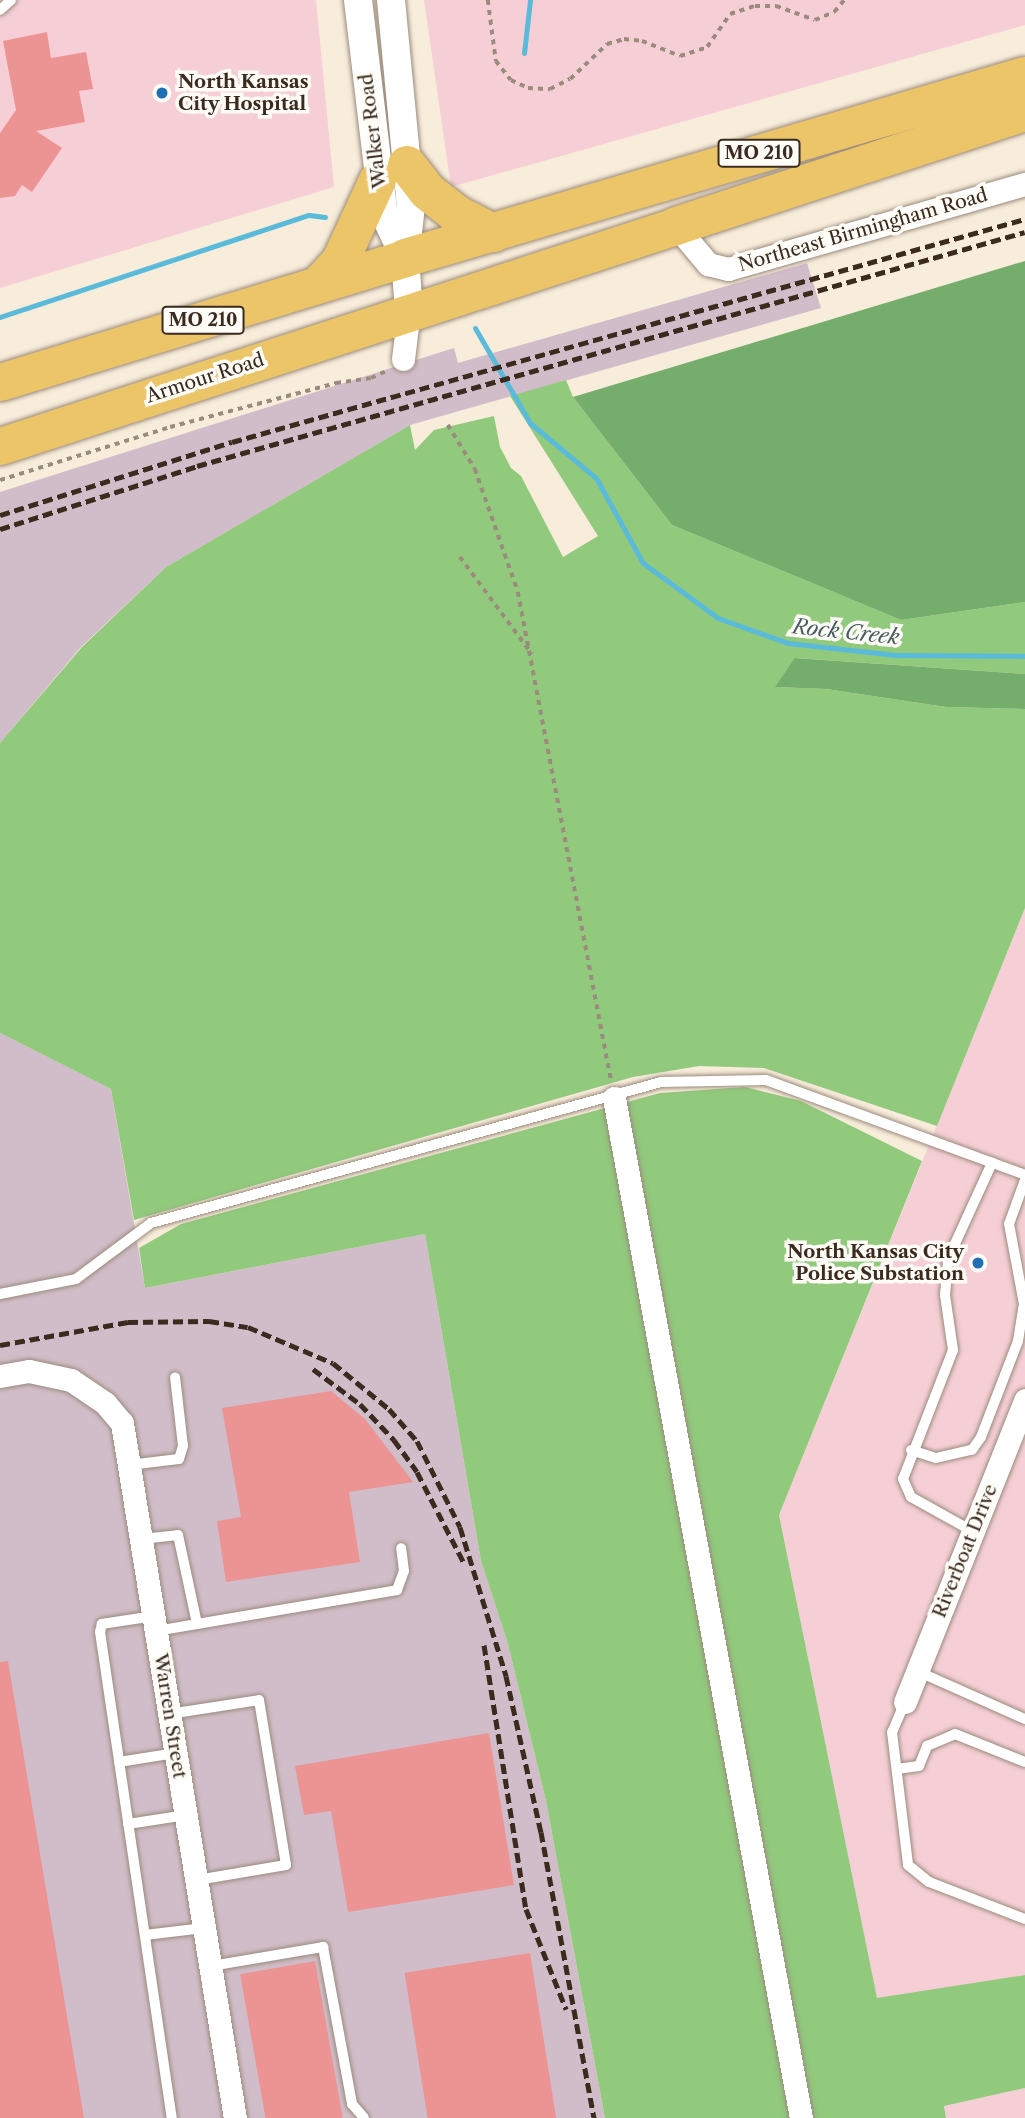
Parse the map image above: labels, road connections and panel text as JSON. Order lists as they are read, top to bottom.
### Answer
{
  "streets": {
    "highway": ["MO 210", "Armour Road"],
    "street": [
      "Walker Road",
      "Northeast Birmingham Road",
      "Riverboat Drive",
      "Warren Street"
    ]
  },
  "crossings": [
    ["Walker Road", "MO 210"],
    ["Walker Road", "Armour Road"],
    ["MO 210", "Northeast Birmingham Road"],
    ["MO 210", "Armour Road"]
  ],
  "water": ["Rock Creek"],
  "places": ["North Kansas City Hospital", "North Kansas City Police Substation"]
}
